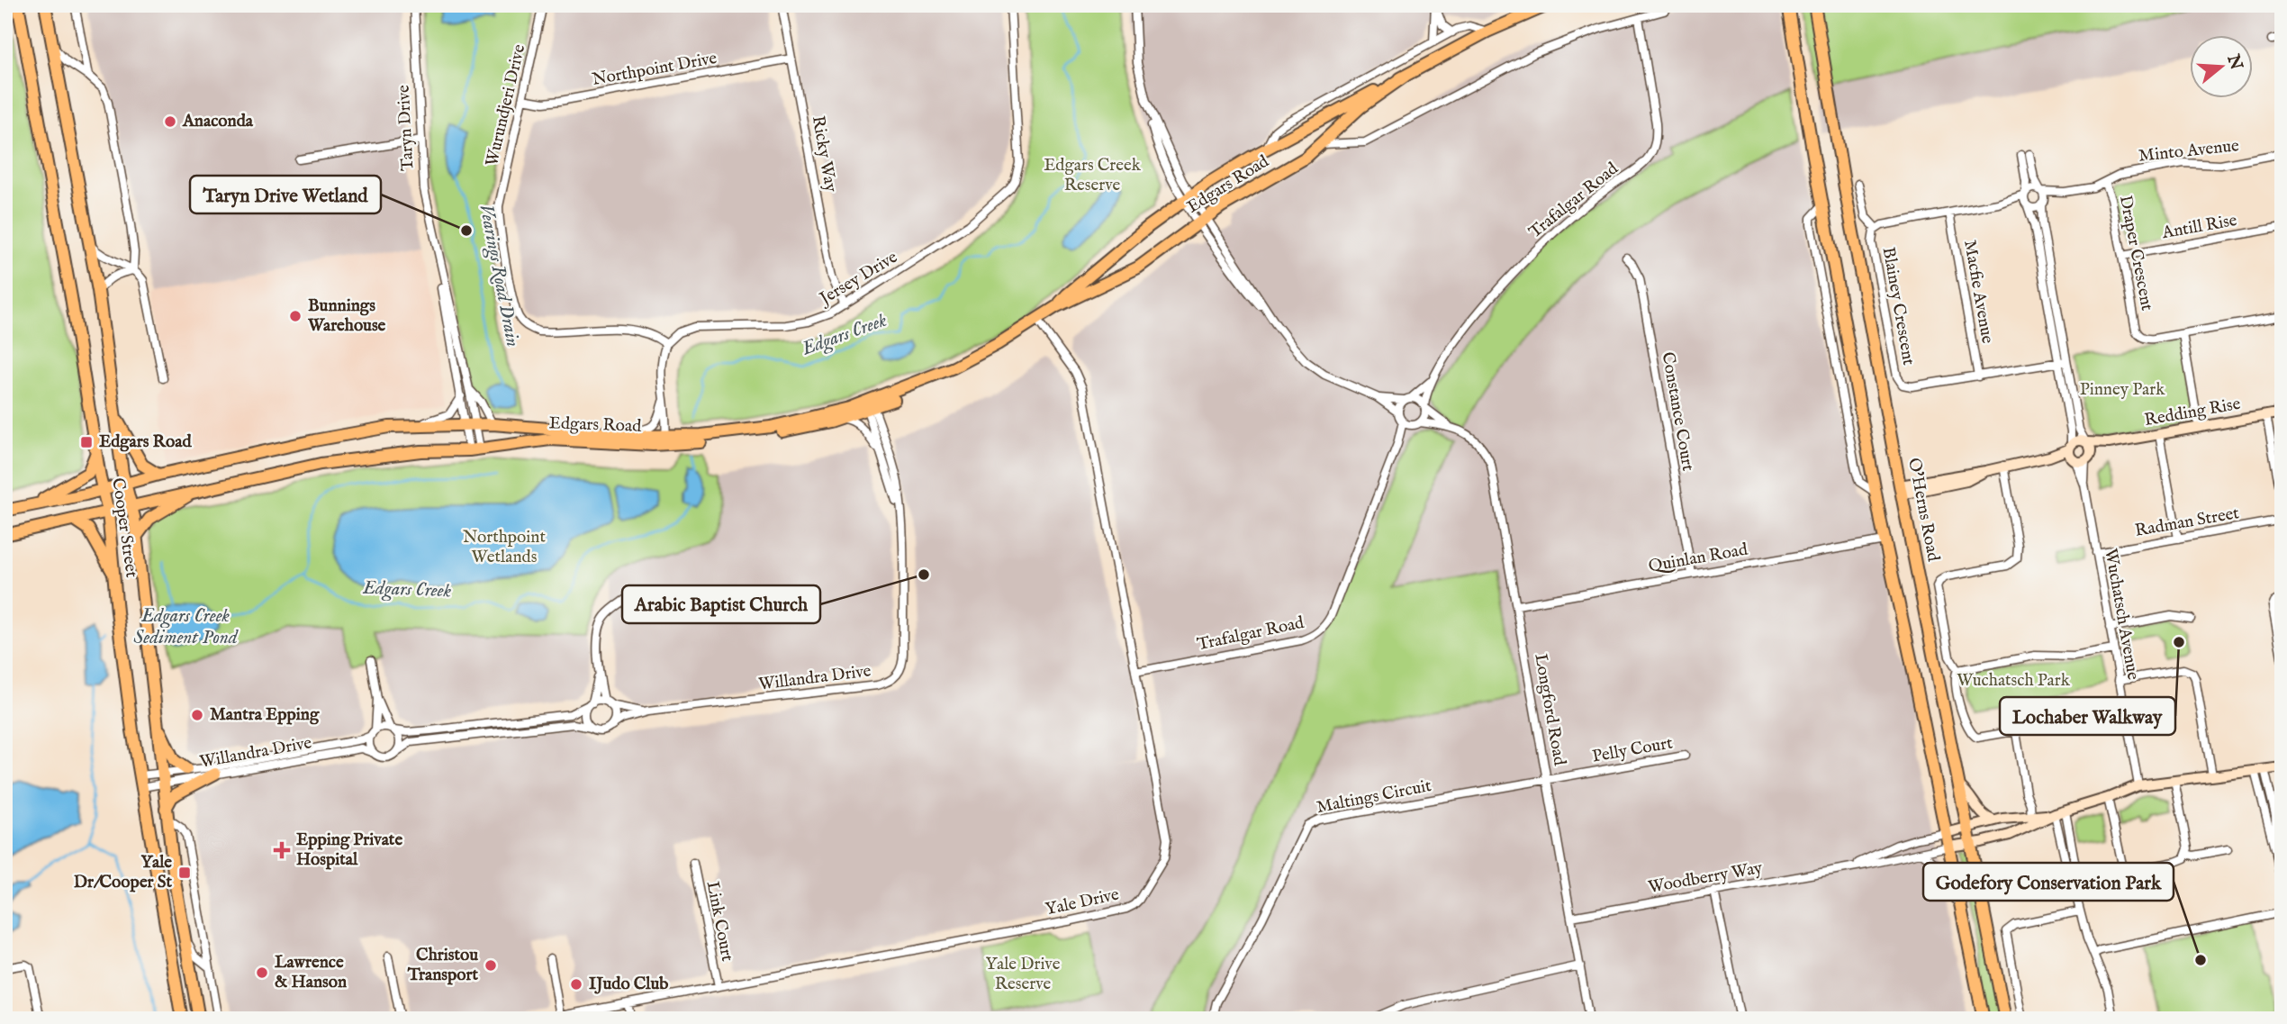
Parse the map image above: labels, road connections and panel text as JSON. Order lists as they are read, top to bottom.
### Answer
{
  "streets": {
    "main road": ["Edgars Road", "O'Herns Road", "Cooper Street"],
    "street": [
      "Northpoint Drive",
      "Wurundjeri Drive",
      "Taryn Drive",
      "Minto Avenue",
      "Ricky Way",
      "Trafalgar Road",
      "Antill Rise",
      "Draper Crescent",
      "Jersey Drive",
      "Macfie Avenue",
      "Blainey Crescent",
      "Constance Court",
      "Redding Rise",
      "Radman Street",
      "Quinlan Road",
      "Wuchatsch Avenue",
      "Willandra Drive",
      "Longford Road",
      "Pelly Court",
      "Maltings Circuit",
      "Woodberry Way",
      "Yale Drive",
      "Link Court"
    ]
  },
  "crossings": [
    ["Northpoint Drive", "Wurundjeri Drive"],
    ["Northpoint Drive", "Ricky Way"],
    ["Wurundjeri Drive", "Jersey Drive"],
    ["Taryn Drive", "Edgars Road"],
    ["Minto Avenue", "Draper Crescent"],
    ["Minto Avenue", "Blainey Crescent"],
    ["Minto Avenue", "Wuchatsch Avenue"],
    ["Ricky Way", "Jersey Drive"],
    ["Edgars Road", "Cooper Street"],
    ["Edgars Road", "Willandra Drive"],
    ["Edgars Road", "Yale Drive"],
    ["Trafalgar Road", "Longford Road"],
    ["Trafalgar Road", "Yale Drive"],
    ["Antill Rise", "Draper Crescent"],
    ["Macfie Avenue", "Blainey Crescent"],
    ["Blainey Crescent", "Wuchatsch Avenue"],
    ["Constance Court", "Quinlan Road"],
    ["Redding Rise", "O'Herns Road"],
    ["Redding Rise", "Wuchatsch Avenue"],
    ["Radman Street", "Wuchatsch Avenue"],
    ["Cooper Street", "Willandra Drive"],
    ["Quinlan Road", "Longford Road"],
    ["Longford Road", "Pelly Court"],
    ["Longford Road", "Maltings Circuit"],
    ["Longford Road", "Woodberry Way"],
    ["Pelly Court", "Maltings Circuit"],
    ["Yale Drive", "Link Court"]
  ],
  "water": ["Vearings Road Drain", "Edgars Creek", "Edgars Creek Sediment Pond"],
  "parks": [
    "Edgars Creek Reserve",
    "Pinney Park",
    "Northpoint Wetlands",
    "Wuchatsch Park",
    "Yale Drive Reserve"
  ],
  "places": {
    "other": [
      "Anaconda",
      "Taryn Drive Wetland",
      "Bunnings Warehouse",
      "Arabic Baptist Church",
      "Lochaber Walkway",
      "Mantra Epping",
      "Godefory Conservation Park",
      "Christou Transport",
      "Lawrence & Hanson",
      "IJudo Club"
    ],
    "transit": ["Edgars Road", "Yale Dr/Cooper St"],
    "health": ["Epping Private Hospital"]
  },
  "north": "right"
}
